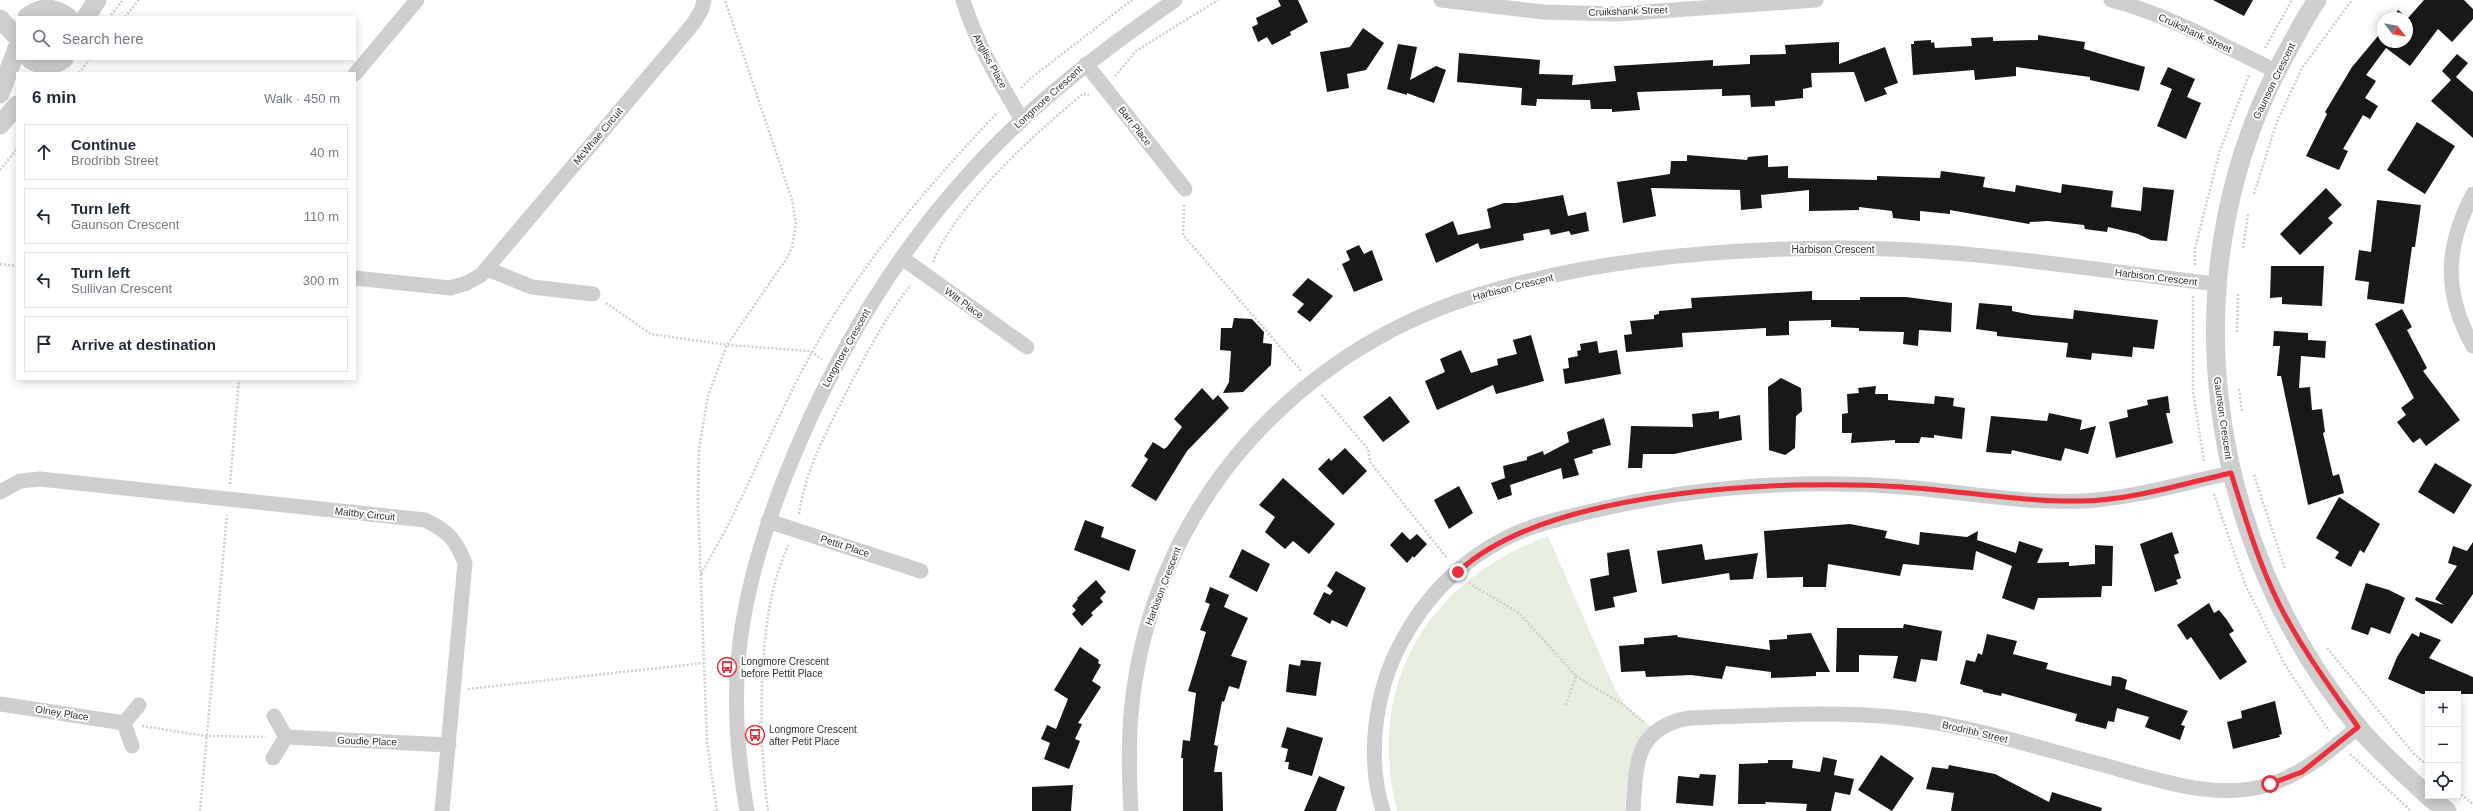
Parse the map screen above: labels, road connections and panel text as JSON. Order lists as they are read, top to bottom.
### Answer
{
  "streets": {
    "street": [
      "Cruikshank Street",
      "Angliss Place",
      "Gaunson Crescent",
      "Longmore Crescent",
      "Barr Place",
      "McWhae Circuit",
      "Harbison Crescent",
      "Witt Place",
      "Maltby Circuit",
      "Pettit Place",
      "Olney Place",
      "Brodribb Street",
      "Goudie Place"
    ]
  },
  "crossings": [
    ["Cruikshank Street", "Gaunson Crescent"],
    ["Angliss Place", "Longmore Crescent"],
    ["Gaunson Crescent", "Harbison Crescent"],
    ["Gaunson Crescent", "Brodribb Street"],
    ["Longmore Crescent", "Barr Place"],
    ["Longmore Crescent", "Witt Place"],
    ["Longmore Crescent", "Pettit Place"],
    ["Maltby Circuit", "Goudie Place"]
  ],
  "places": {
    "bus stop": ["Longmore Crescent before Pettit Place", "Longmore Crescent after Petit Place"]
  },
  "north": "bottom right",
  "page": {
    "search": "Search here",
    "heading": ["6 min", "Walk · 450 m"],
    "list": [
      ["Continue", "Brodribb Street", "40 m"],
      ["Turn left", "Gaunson Crescent", "110 m"],
      ["Turn left", "Sullivan Crescent", "300 m"],
      "Arrive at destination"
    ],
    "map_buttons": ["+", "−"]
  }
}
